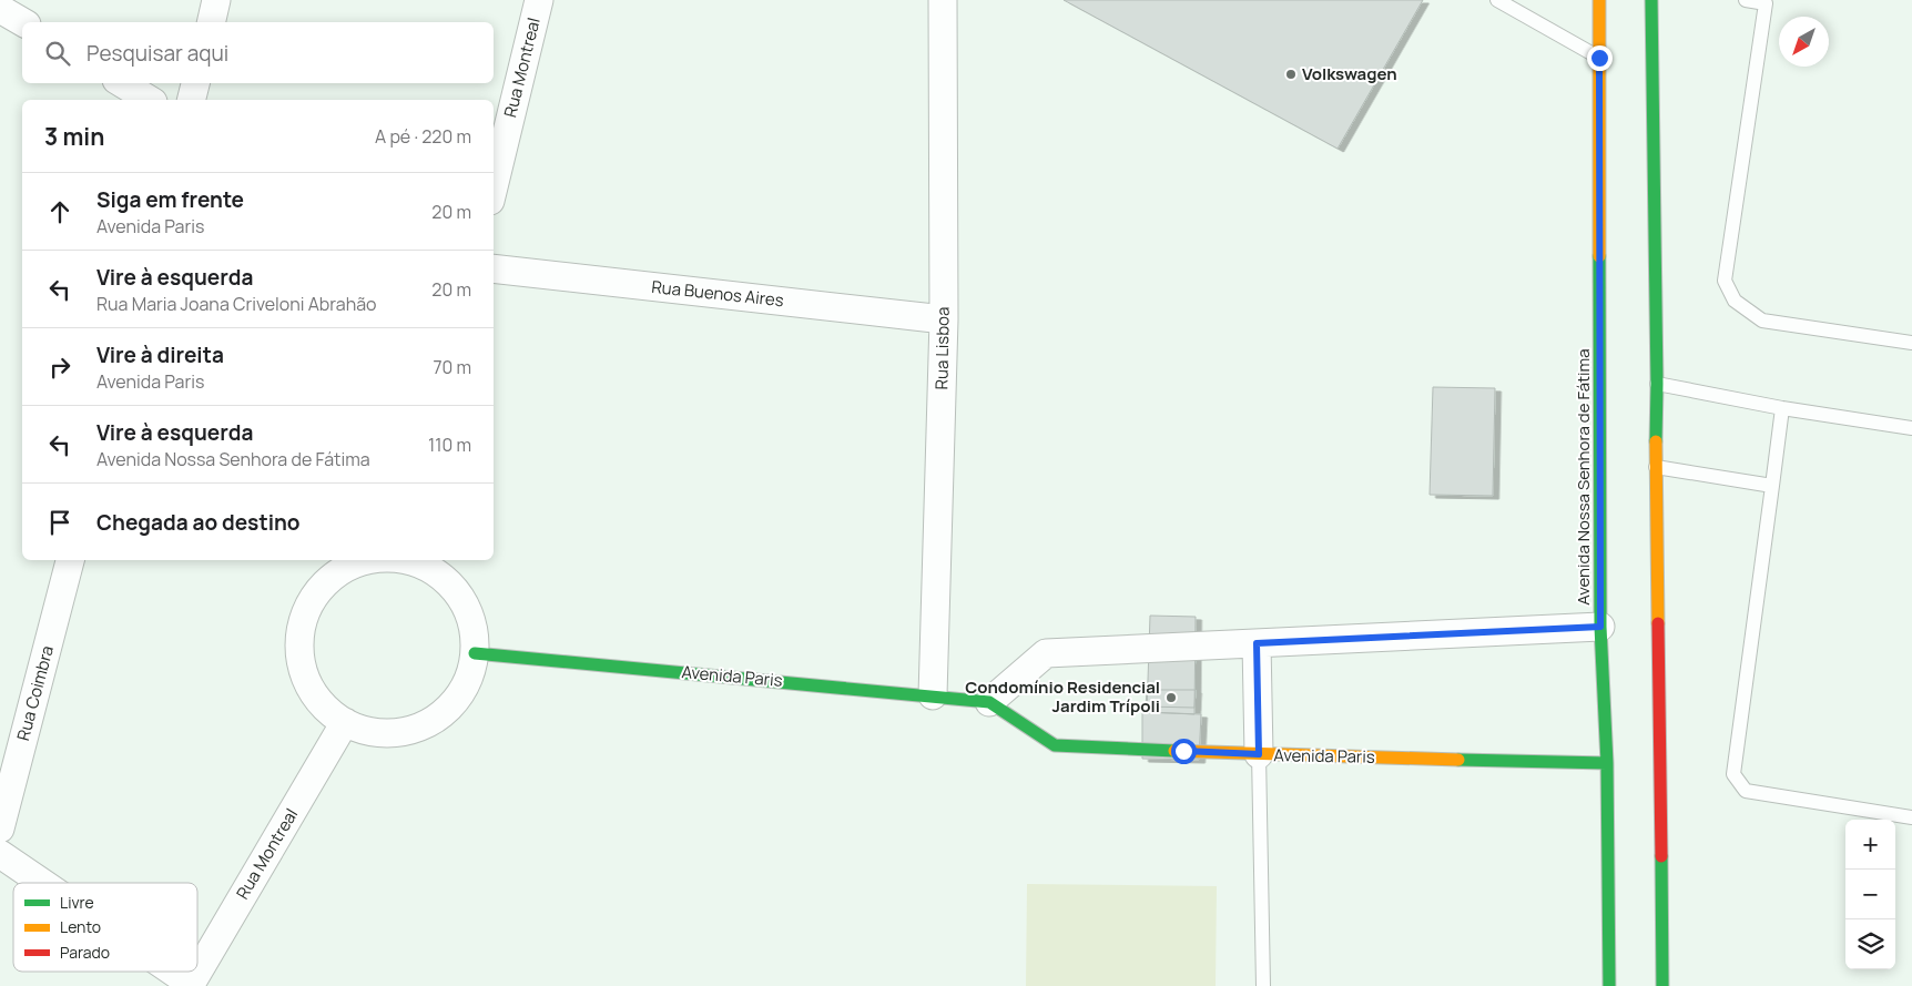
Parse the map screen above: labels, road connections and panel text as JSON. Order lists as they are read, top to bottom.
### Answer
{
  "streets": {
    "main road": ["Avenida Nossa Senhora de Fátima", "Avenida Paris"],
    "street": [
      "Rua Montreal",
      "Rua Buenos Aires",
      "Rua Lisboa",
      "Rua Coimbra"
    ]
  },
  "crossings": [
    ["Rua Buenos Aires", "Rua Lisboa"],
    ["Rua Lisboa", "Avenida Paris"],
    ["Avenida Nossa Senhora de Fátima", "Avenida Paris"]
  ],
  "places": ["Volkswagen", "Condomínio Residencial Jardim Trípoli"],
  "legend": ["Livre", "Lento", "Parado"],
  "north": "bottom left",
  "page": {
    "search": "Pesquisar aqui",
    "heading": ["3 min", "A pé · 220 m"],
    "list": [
      ["Siga em frente", "Avenida Paris", "20 m"],
      ["Vire à esquerda", "Rua Maria Joana Criveloni Abrahão", "20 m"],
      ["Vire à direita", "Avenida Paris", "70 m"],
      ["Vire à esquerda", "Avenida Nossa Senhora de Fátima", "110 m"],
      "Chegada ao destino"
    ],
    "map_buttons": ["+", "−"]
  }
}
